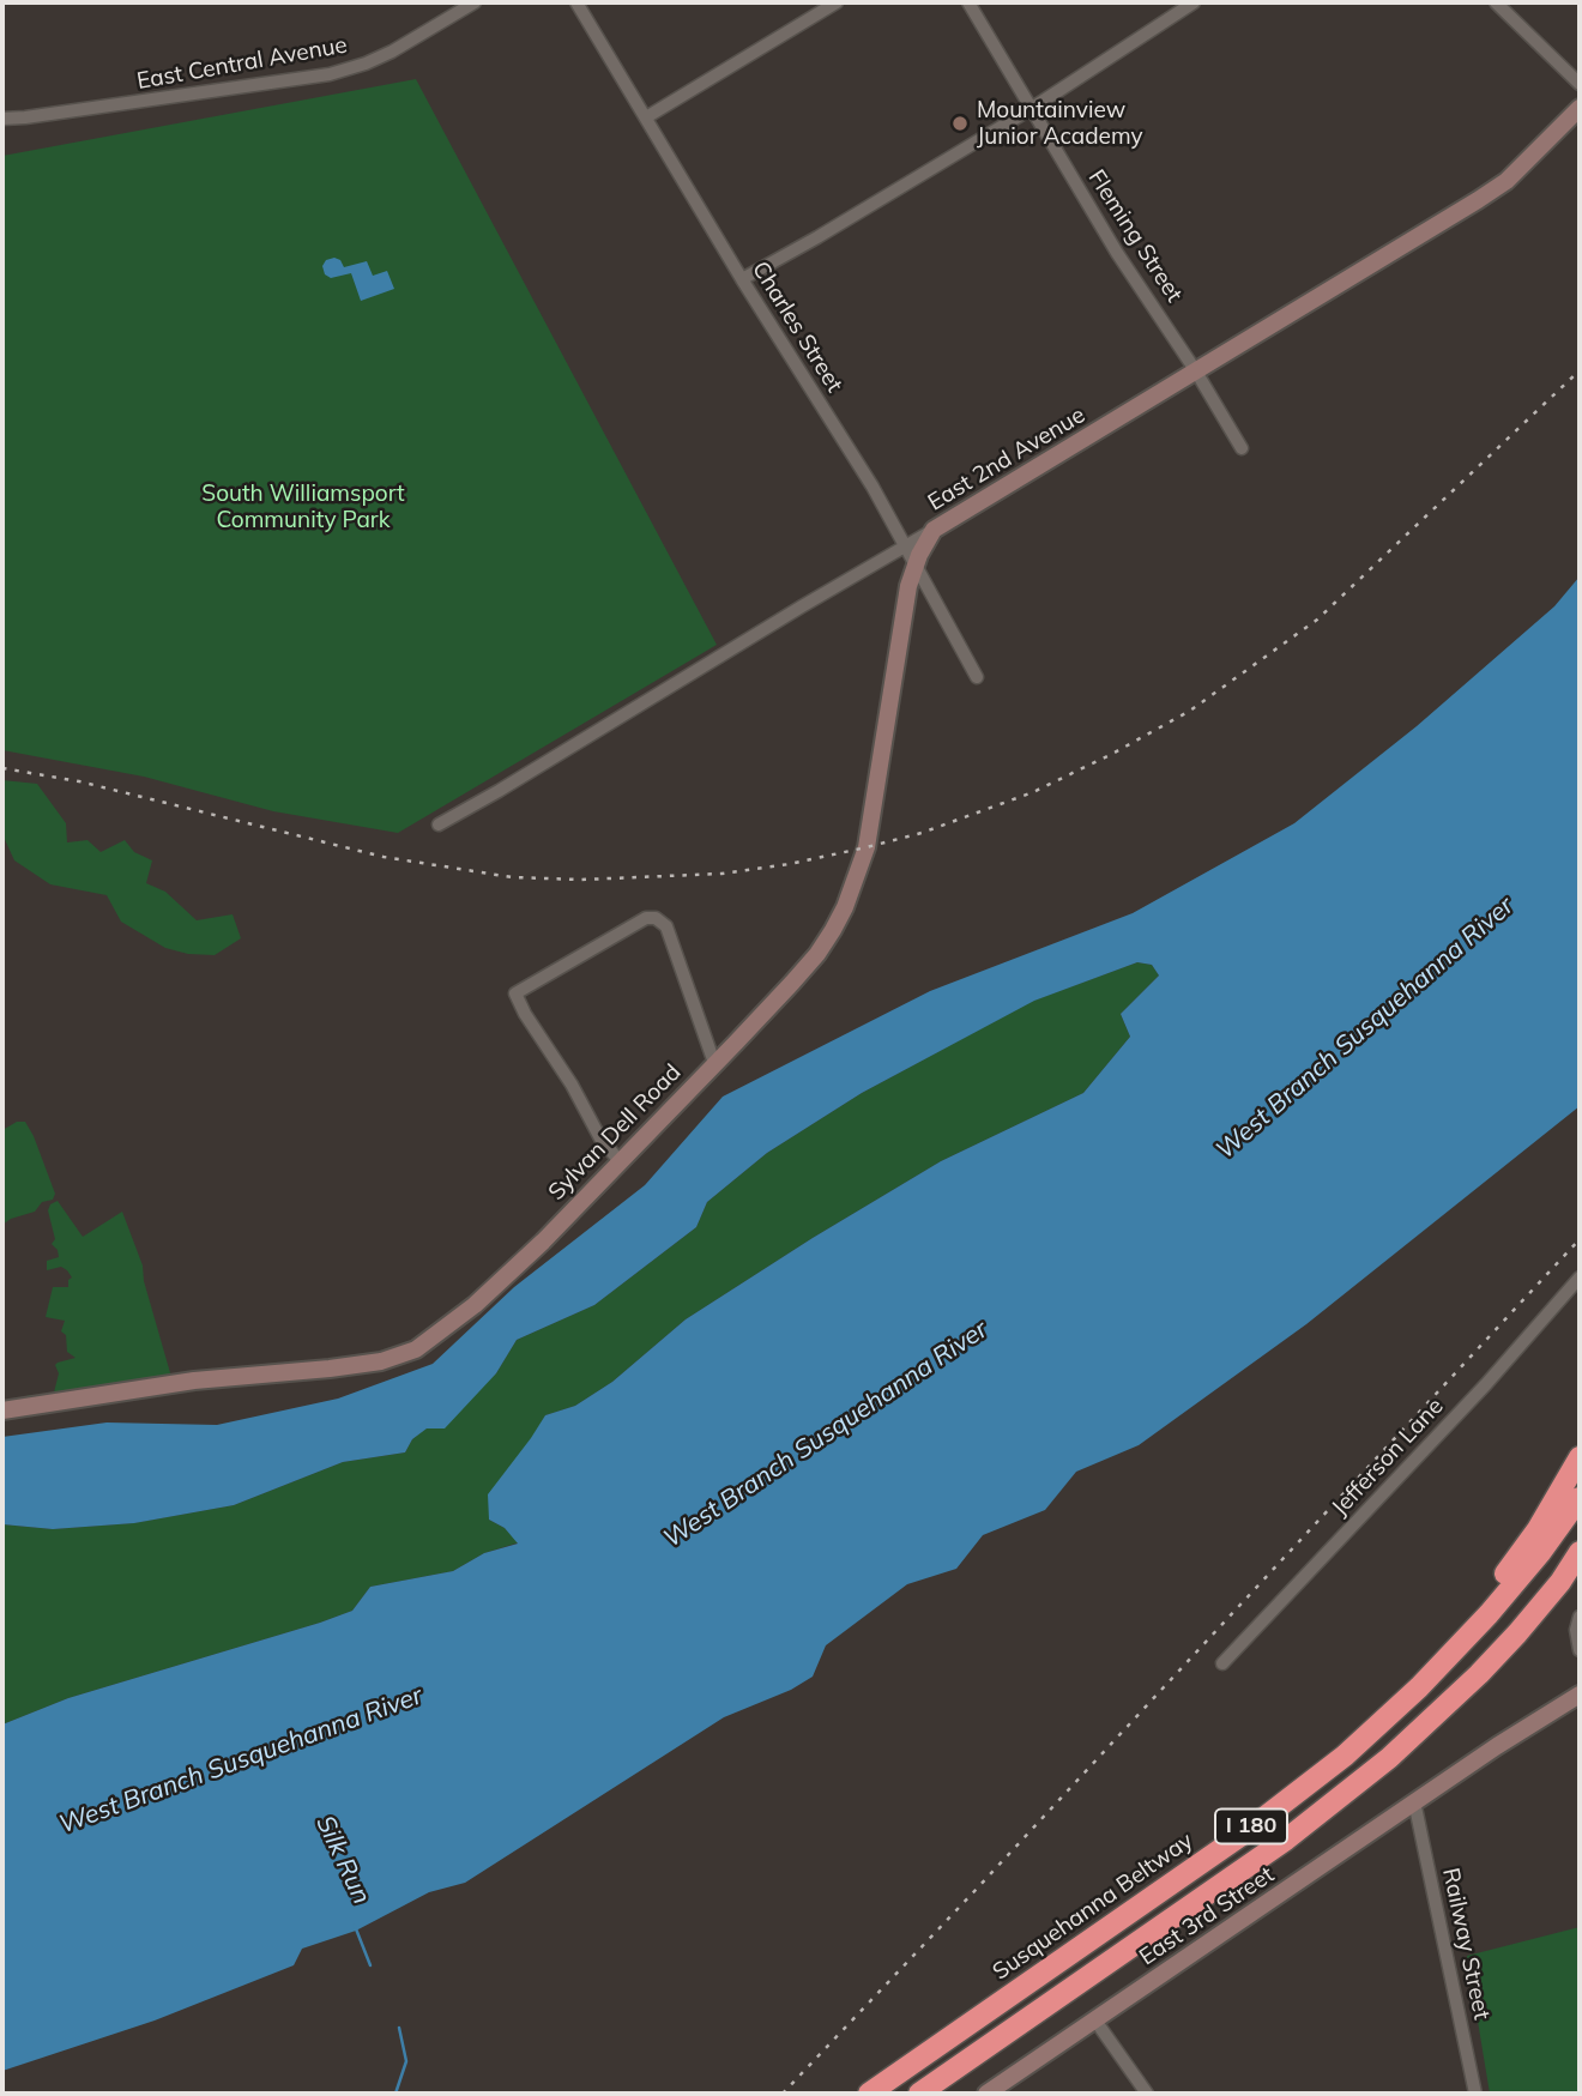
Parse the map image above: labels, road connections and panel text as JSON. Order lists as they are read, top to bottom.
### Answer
{
  "streets": {
    "highway": ["I 180", "Susquehanna Beltway"],
    "street": [
      "East Central Avenue",
      "Fleming Street",
      "Charles Street",
      "East 2nd Avenue",
      "Sylvan Dell Road",
      "Jefferson Lane",
      "East 3rd Street",
      "Railway Street"
    ]
  },
  "crossings": [
    ["Fleming Street", "East 2nd Avenue"],
    ["Charles Street", "East 2nd Avenue"],
    ["Charles Street", "Sylvan Dell Road"],
    ["East 2nd Avenue", "Sylvan Dell Road"],
    ["East 3rd Street", "Railway Street"]
  ],
  "water": ["West Branch Susquehanna River", "Silk Run"],
  "parks": ["South Williamsport Community Park"],
  "places": ["Mountainview Junior Academy"]
}
